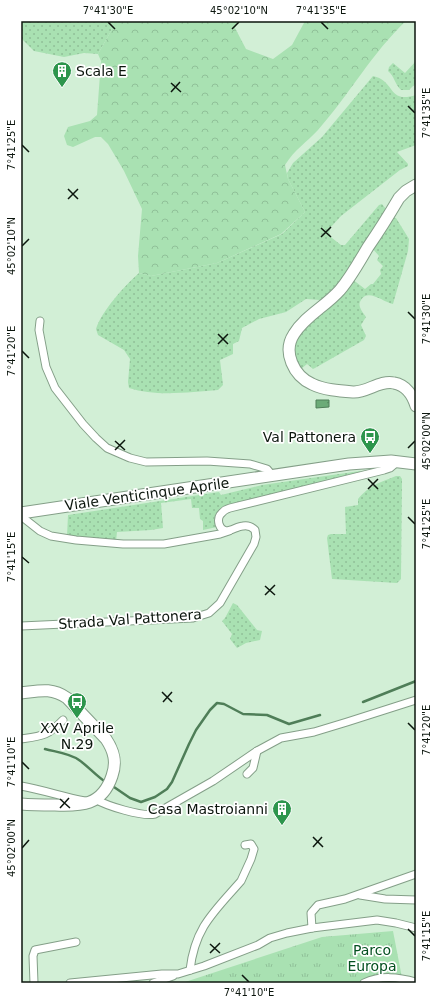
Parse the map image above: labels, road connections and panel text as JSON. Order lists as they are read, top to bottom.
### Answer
{
  "streets": {
    "street": ["Viale Venticinque Aprile", "Strada Val Pattonera"]
  },
  "parks": ["Parco Europa"],
  "places": {
    "building": ["Scala E", "Casa Mastroianni"],
    "bus stop": ["Val Pattonera", "XXV Aprile N.29"]
  },
  "coordinates": [
    "7°41'30\"E",
    "45°02'10\"N",
    "7°41'35\"E",
    "7°41'25\"E",
    "7°41'20\"E",
    "45°02'00\"N",
    "7°41'15\"E",
    "7°41'10\"E"
  ]
}
